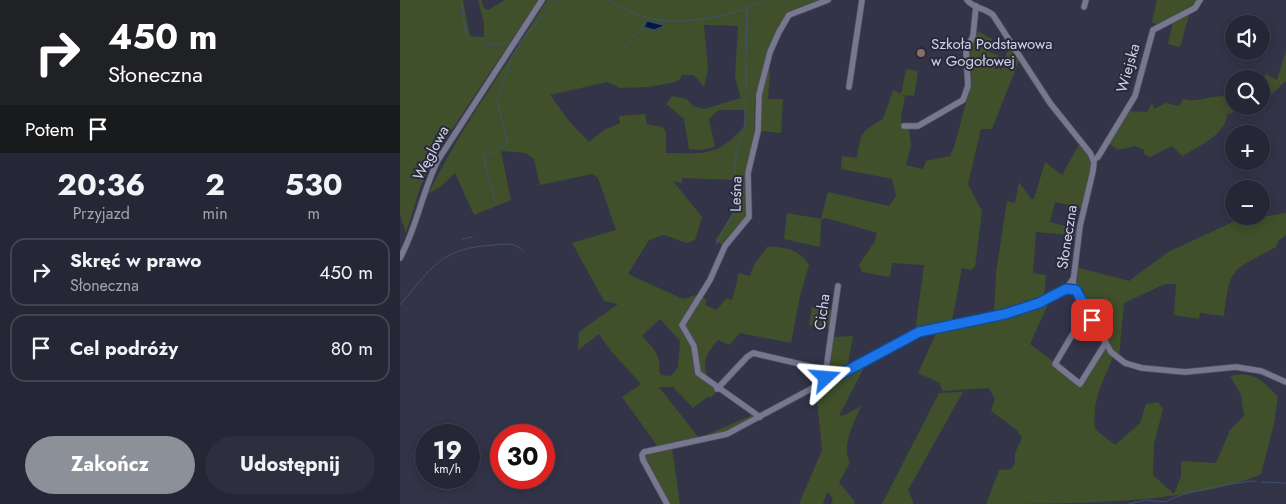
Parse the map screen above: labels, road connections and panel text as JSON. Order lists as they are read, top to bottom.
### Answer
{
  "streets": {
    "street": [
      "Wiejska",
      "Węglowa",
      "Leśna",
      "Słoneczna",
      "Cicha"
    ]
  },
  "crossings": [
    ["Wiejska", "Słoneczna"]
  ],
  "places": ["Szkoła Podstawowa w Gogołowej"],
  "page": {
    "turn": ["450 m", "Słoneczna"],
    "map_buttons": ["+", "−"],
    "then": "Potem",
    "eta": [
      "20:36",
      "Przyjazd",
      "2",
      "min",
      "530",
      "m"
    ],
    "list": [
      {
        "name": "Skręć w prawo",
        "note": "Słoneczna",
        "value": "450 m"
      },
      {
        "name": "Cel podróży",
        "value": "80 m"
      }
    ],
    "speed": "19 km/h",
    "limit": "30",
    "buttons": ["Zakończ", "Udostępnij"]
  }
}
